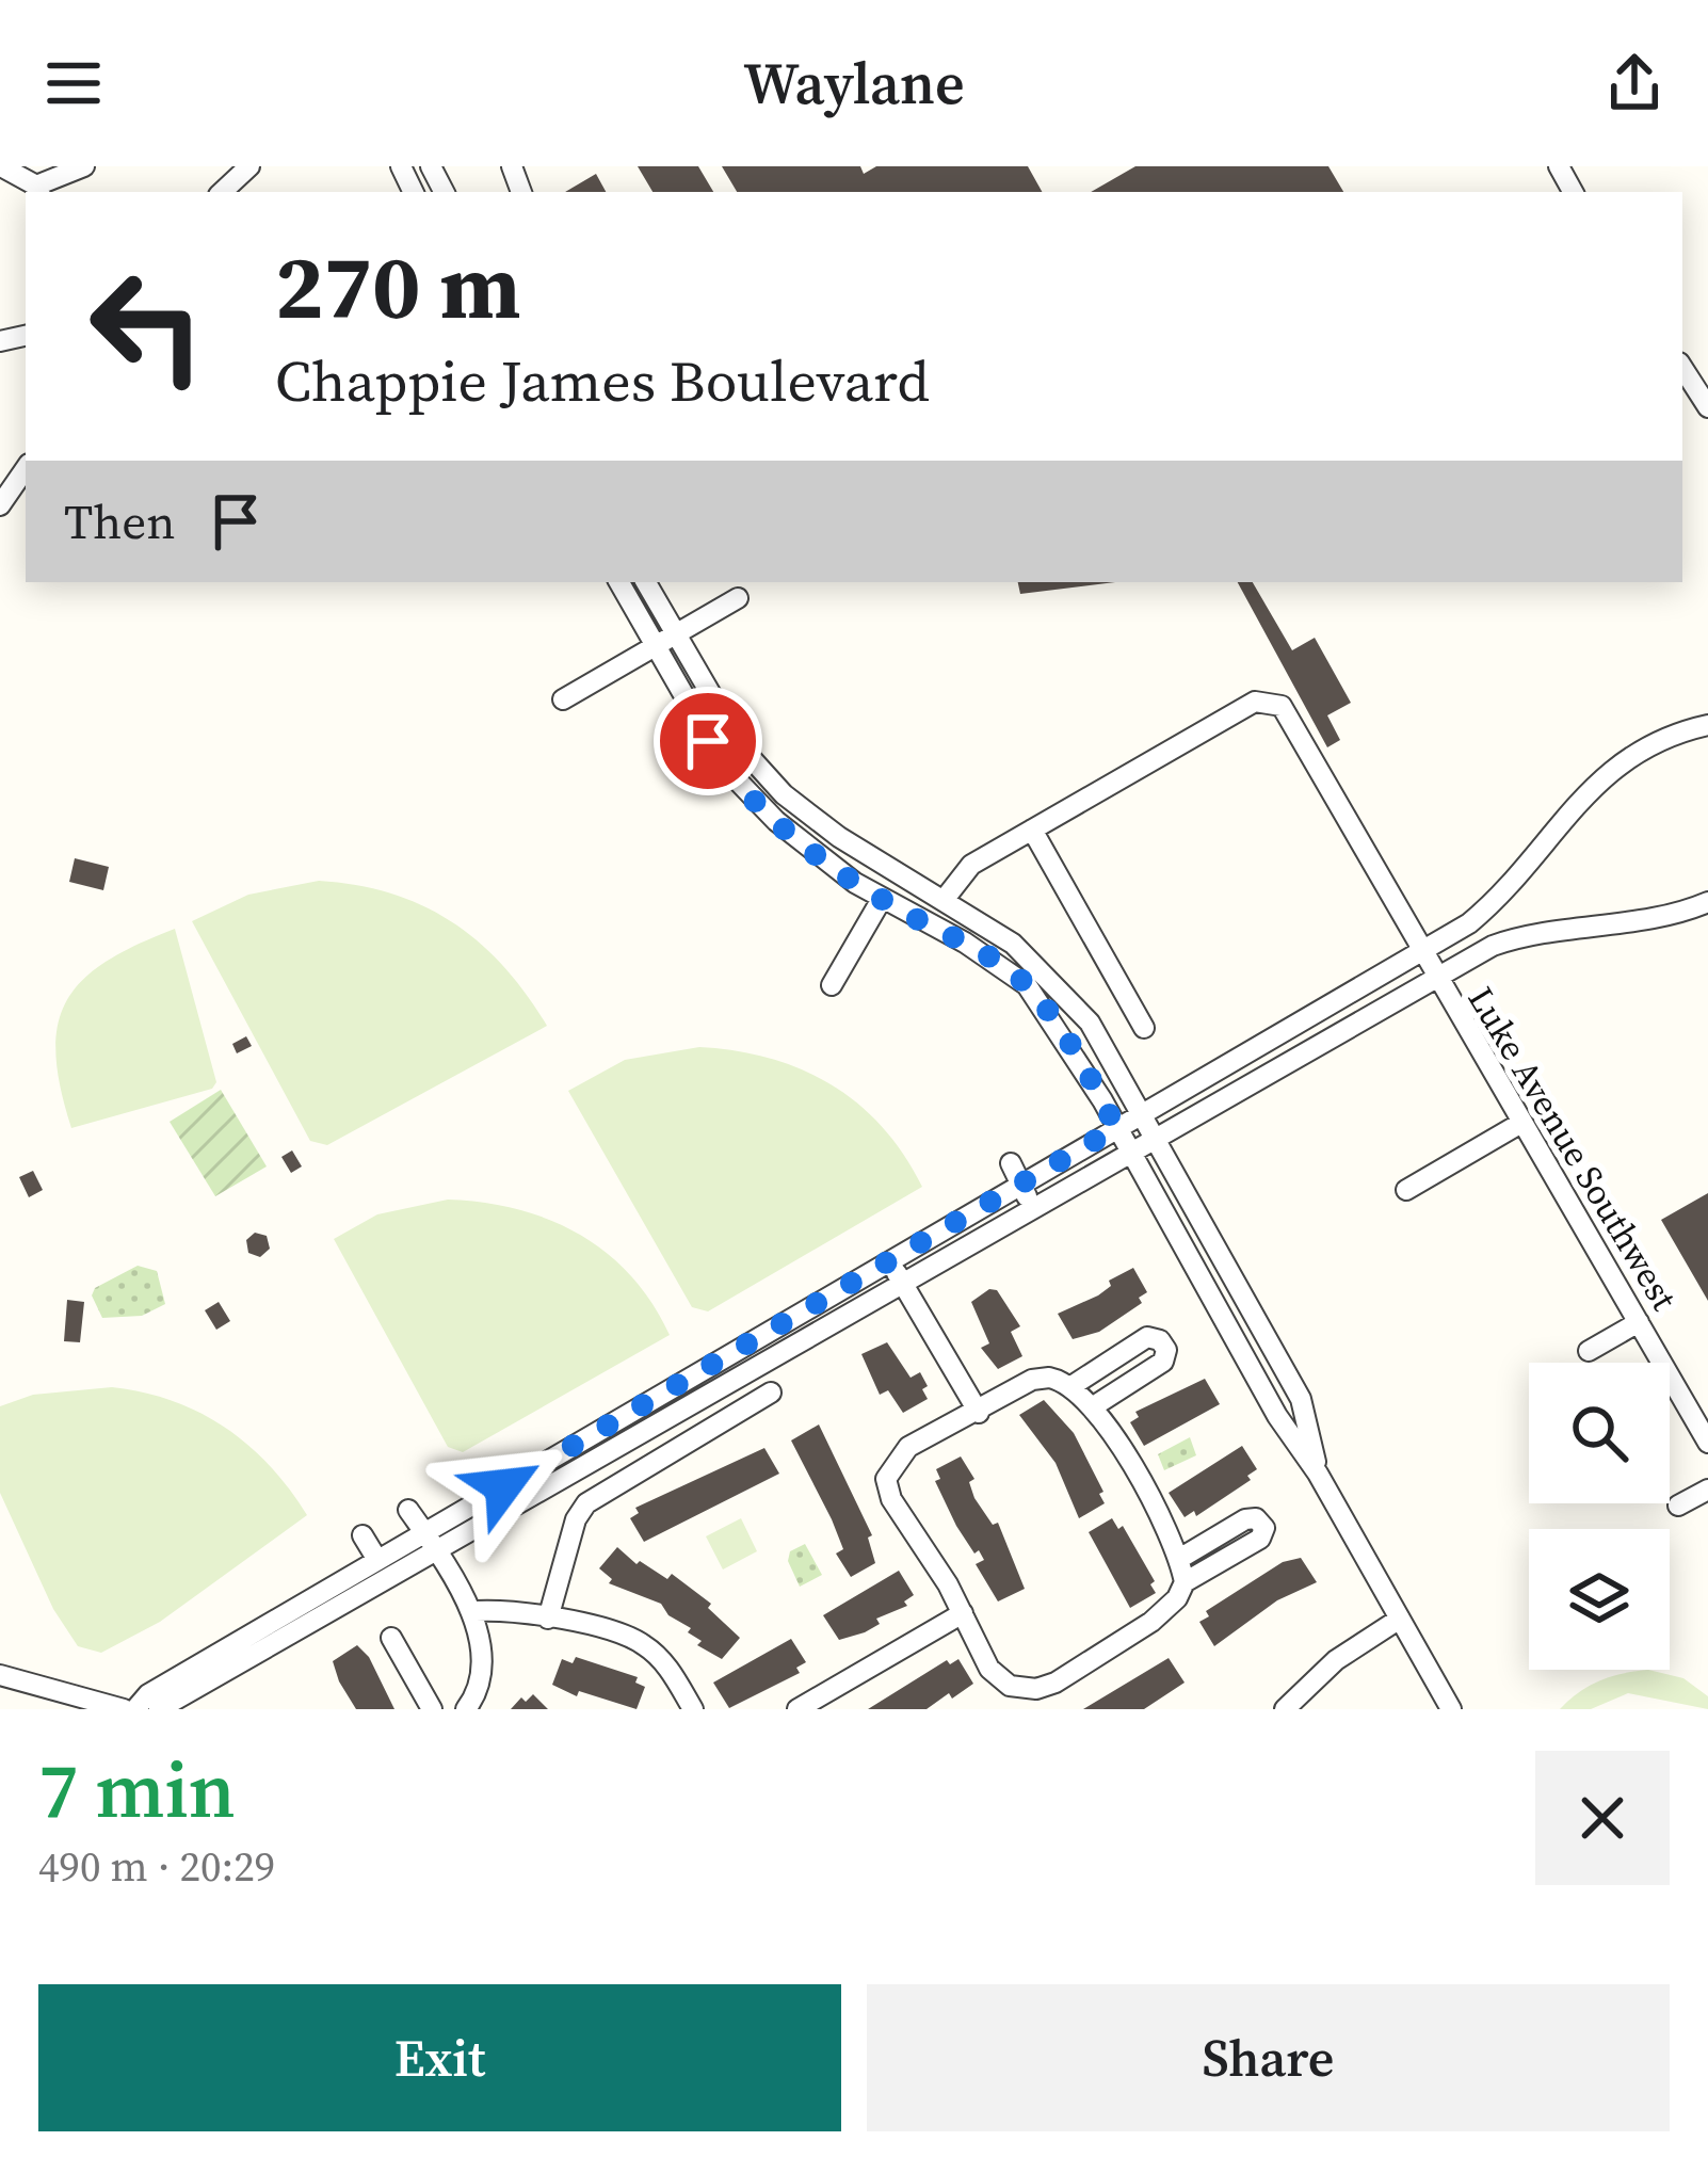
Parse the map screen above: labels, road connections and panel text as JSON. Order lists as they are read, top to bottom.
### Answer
{
  "streets": {
    "street": ["Luke Avenue Southwest"]
  },
  "page": {
    "header": "Waylane",
    "turn": ["270 m", "Chappie James Boulevard"],
    "then": "Then",
    "heading": ["7 min", "490 m · 20:29"],
    "buttons": ["Exit", "Share"]
  }
}
